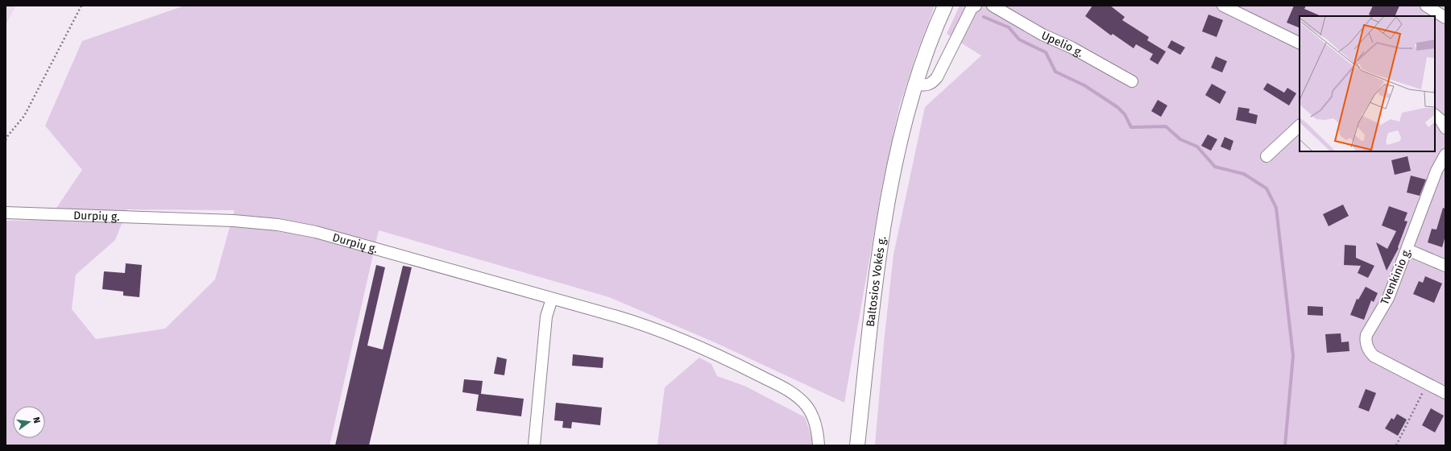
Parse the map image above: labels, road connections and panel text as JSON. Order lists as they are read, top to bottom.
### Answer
{
  "streets": {
    "main road": ["Baltosios Vokės g."],
    "street": ["Upelio g.", "Durpių g.", "Tvenkinio g."]
  },
  "north": "right"
}
